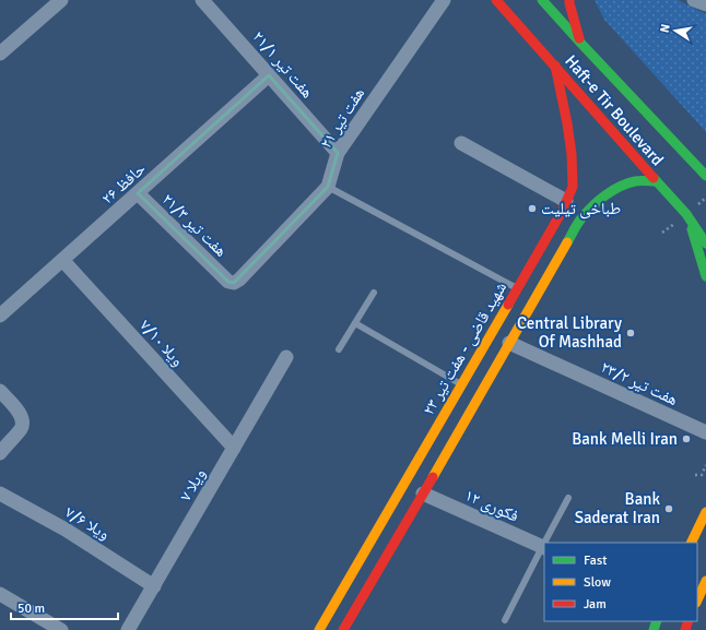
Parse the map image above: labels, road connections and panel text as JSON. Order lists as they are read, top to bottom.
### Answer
{
  "streets": {
    "street": [
      "هفت تیر ۲۱/۱",
      "Haft-e Tir Boulevard",
      "هفت تیر ۲۱",
      "حافظ ۲۶",
      "هفت تیر ۲۱/۳",
      "ویلا ۷/۱۰",
      "شهید قاضی - هفت تیر ۲۳",
      "هفت تیر ۲۳/۲",
      "ویلا ۷",
      "فکوری ۱۲",
      "ویلا ۷/۶"
    ]
  },
  "crossings": [
    ["هفت تیر ۲۱/۱", "هفت تیر ۲۱"],
    ["هفت تیر ۲۱/۱", "حافظ ۲۶"],
    ["Haft-e Tir Boulevard", "شهید قاضی - هفت تیر ۲۳"],
    ["هفت تیر ۲۱", "هفت تیر ۲۱/۳"],
    ["حافظ ۲۶", "هفت تیر ۲۱/۳"],
    ["حافظ ۲۶", "ویلا ۷/۱۰"],
    ["ویلا ۷/۱۰", "ویلا ۷"],
    ["ویلا ۷", "ویلا ۷/۶"]
  ],
  "places": [
    "طباخی تیلیت",
    "Central Library Of Mashhad",
    "Bank Melli Iran",
    "Bank Saderat Iran"
  ],
  "legend": ["Fast", "Slow", "Jam"],
  "scale_bar": "50 m",
  "north": "left"
}
